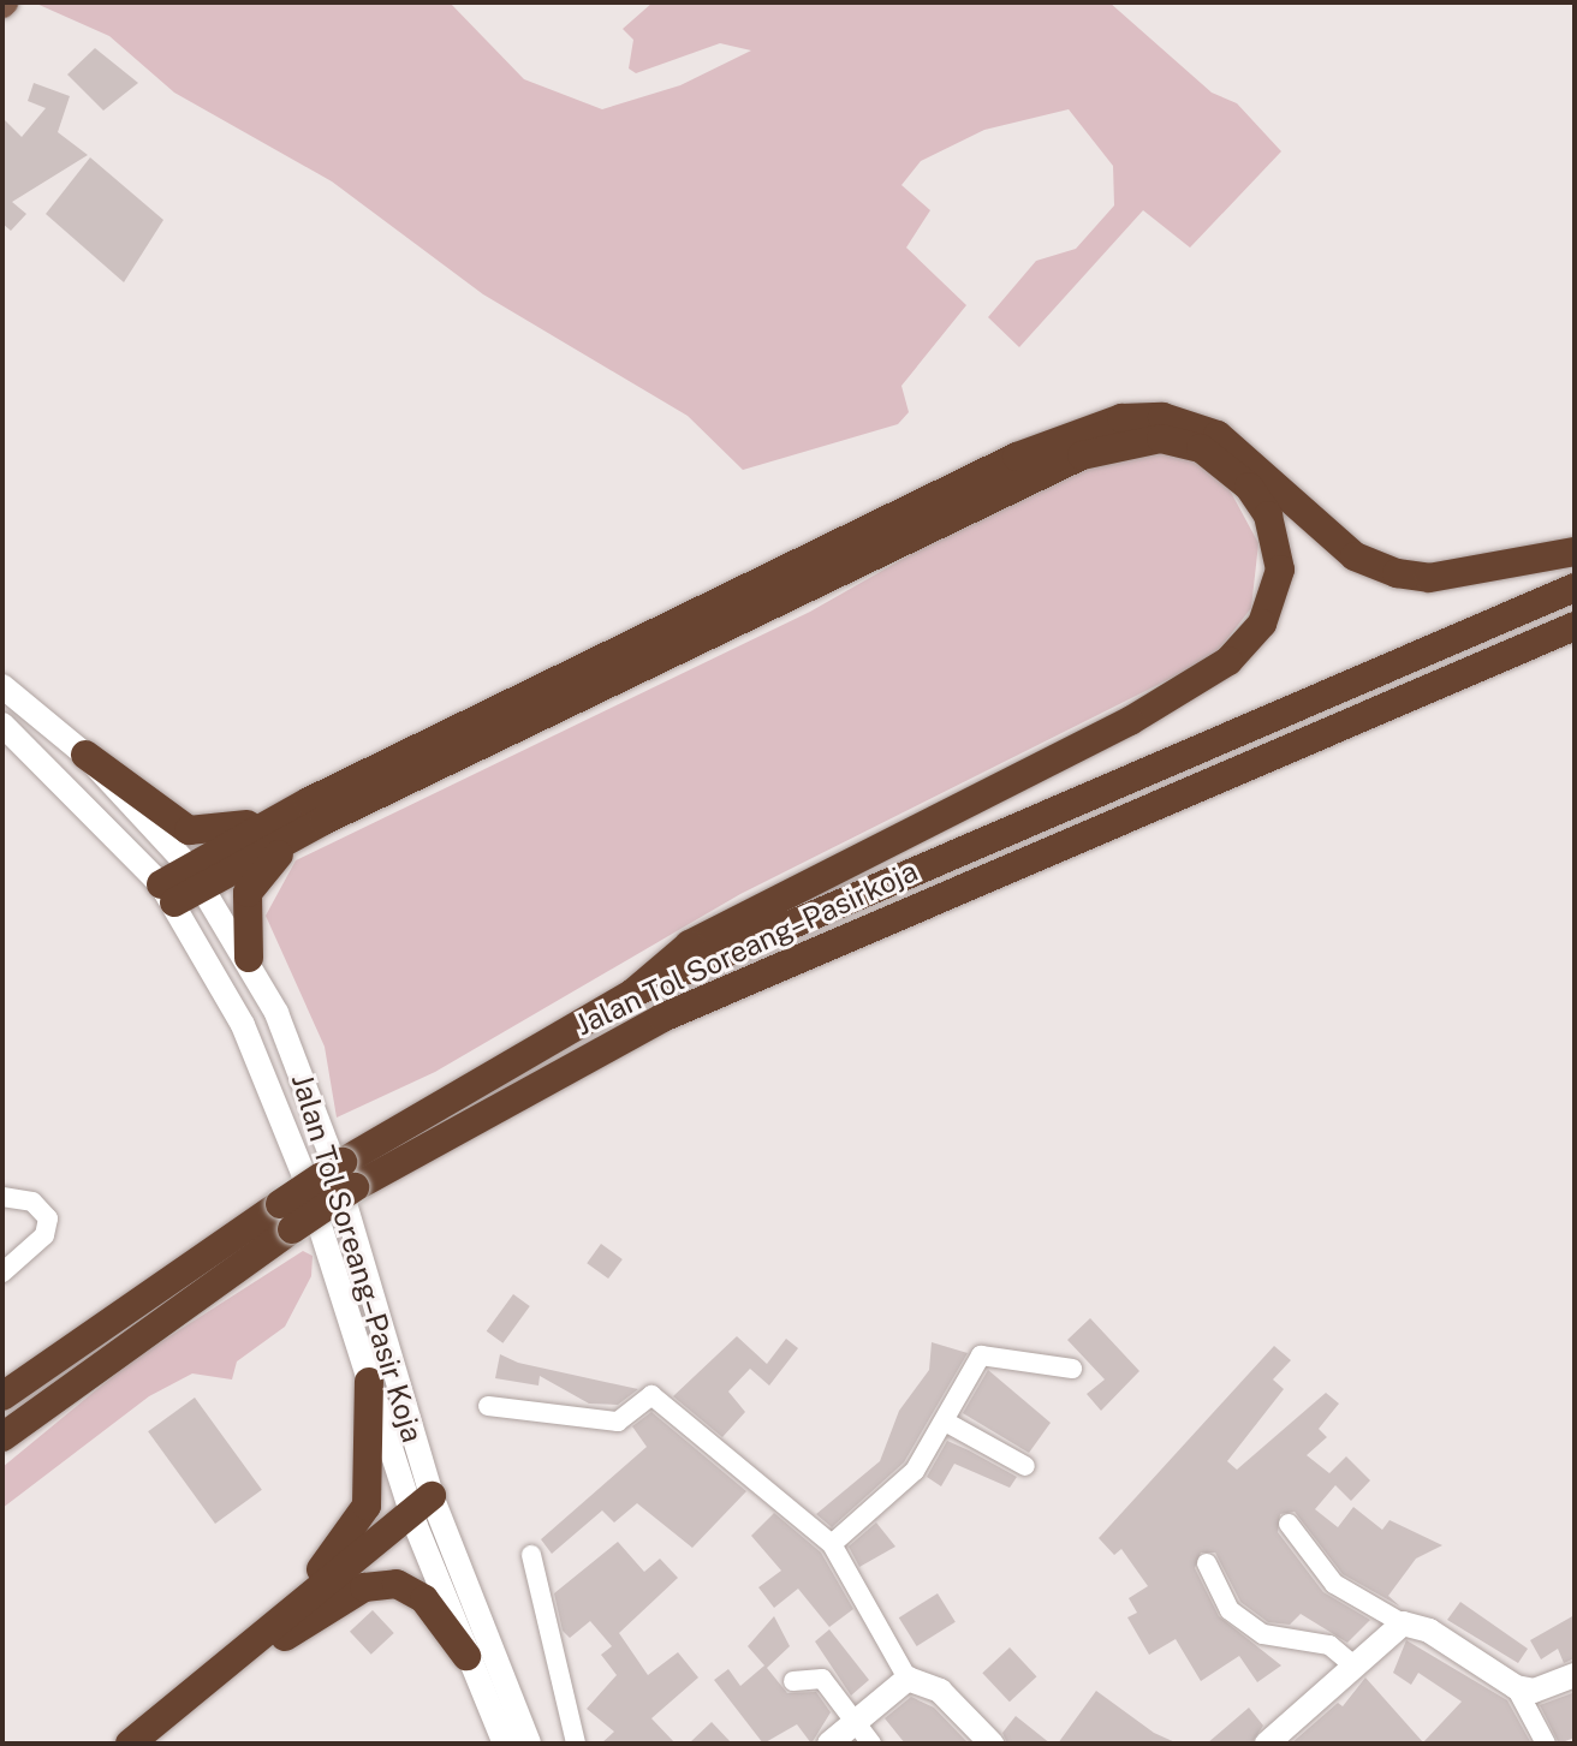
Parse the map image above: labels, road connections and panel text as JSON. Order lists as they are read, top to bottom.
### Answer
{
  "streets": {
    "highway": ["Jalan Tol Soreang–Pasirkoja"],
    "street": ["Jalan Tol Soreang–Pasir Koja"]
  }
}
